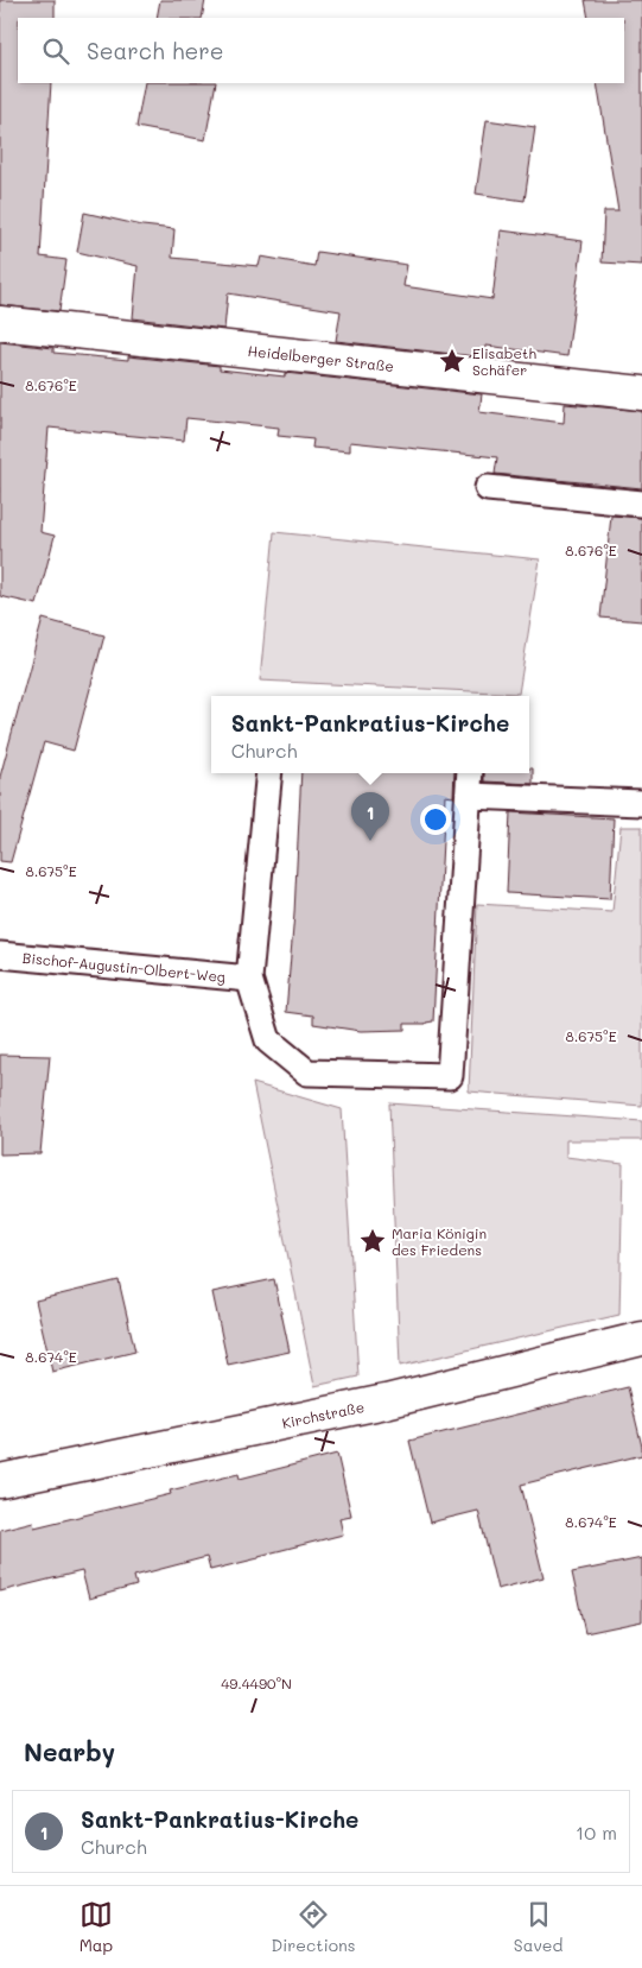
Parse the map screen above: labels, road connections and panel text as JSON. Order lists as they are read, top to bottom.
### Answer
{
  "streets": {
    "street": ["Heidelberger Straße", "Kirchstraße"],
    "lane": ["Bischof-Augustin-Olbert-Weg"]
  },
  "places": {
    "place": ["Elisabeth Schäfer", "Maria Königin des Friedens"]
  },
  "page": {
    "search": "Search here",
    "popup": ["Sankt-Pankratius-Kirche", "Church"],
    "pins": "1",
    "heading": "Nearby",
    "list": [
      {
        "mark": "1",
        "name": "Sankt-Pankratius-Kirche",
        "note": "Church",
        "value": "10 m"
      }
    ],
    "nav": ["Map", "Directions", "Saved"]
  },
  "coordinates": [
    "8.676°E",
    "8.675°E",
    "8.674°E",
    "49.4490°N"
  ]
}
